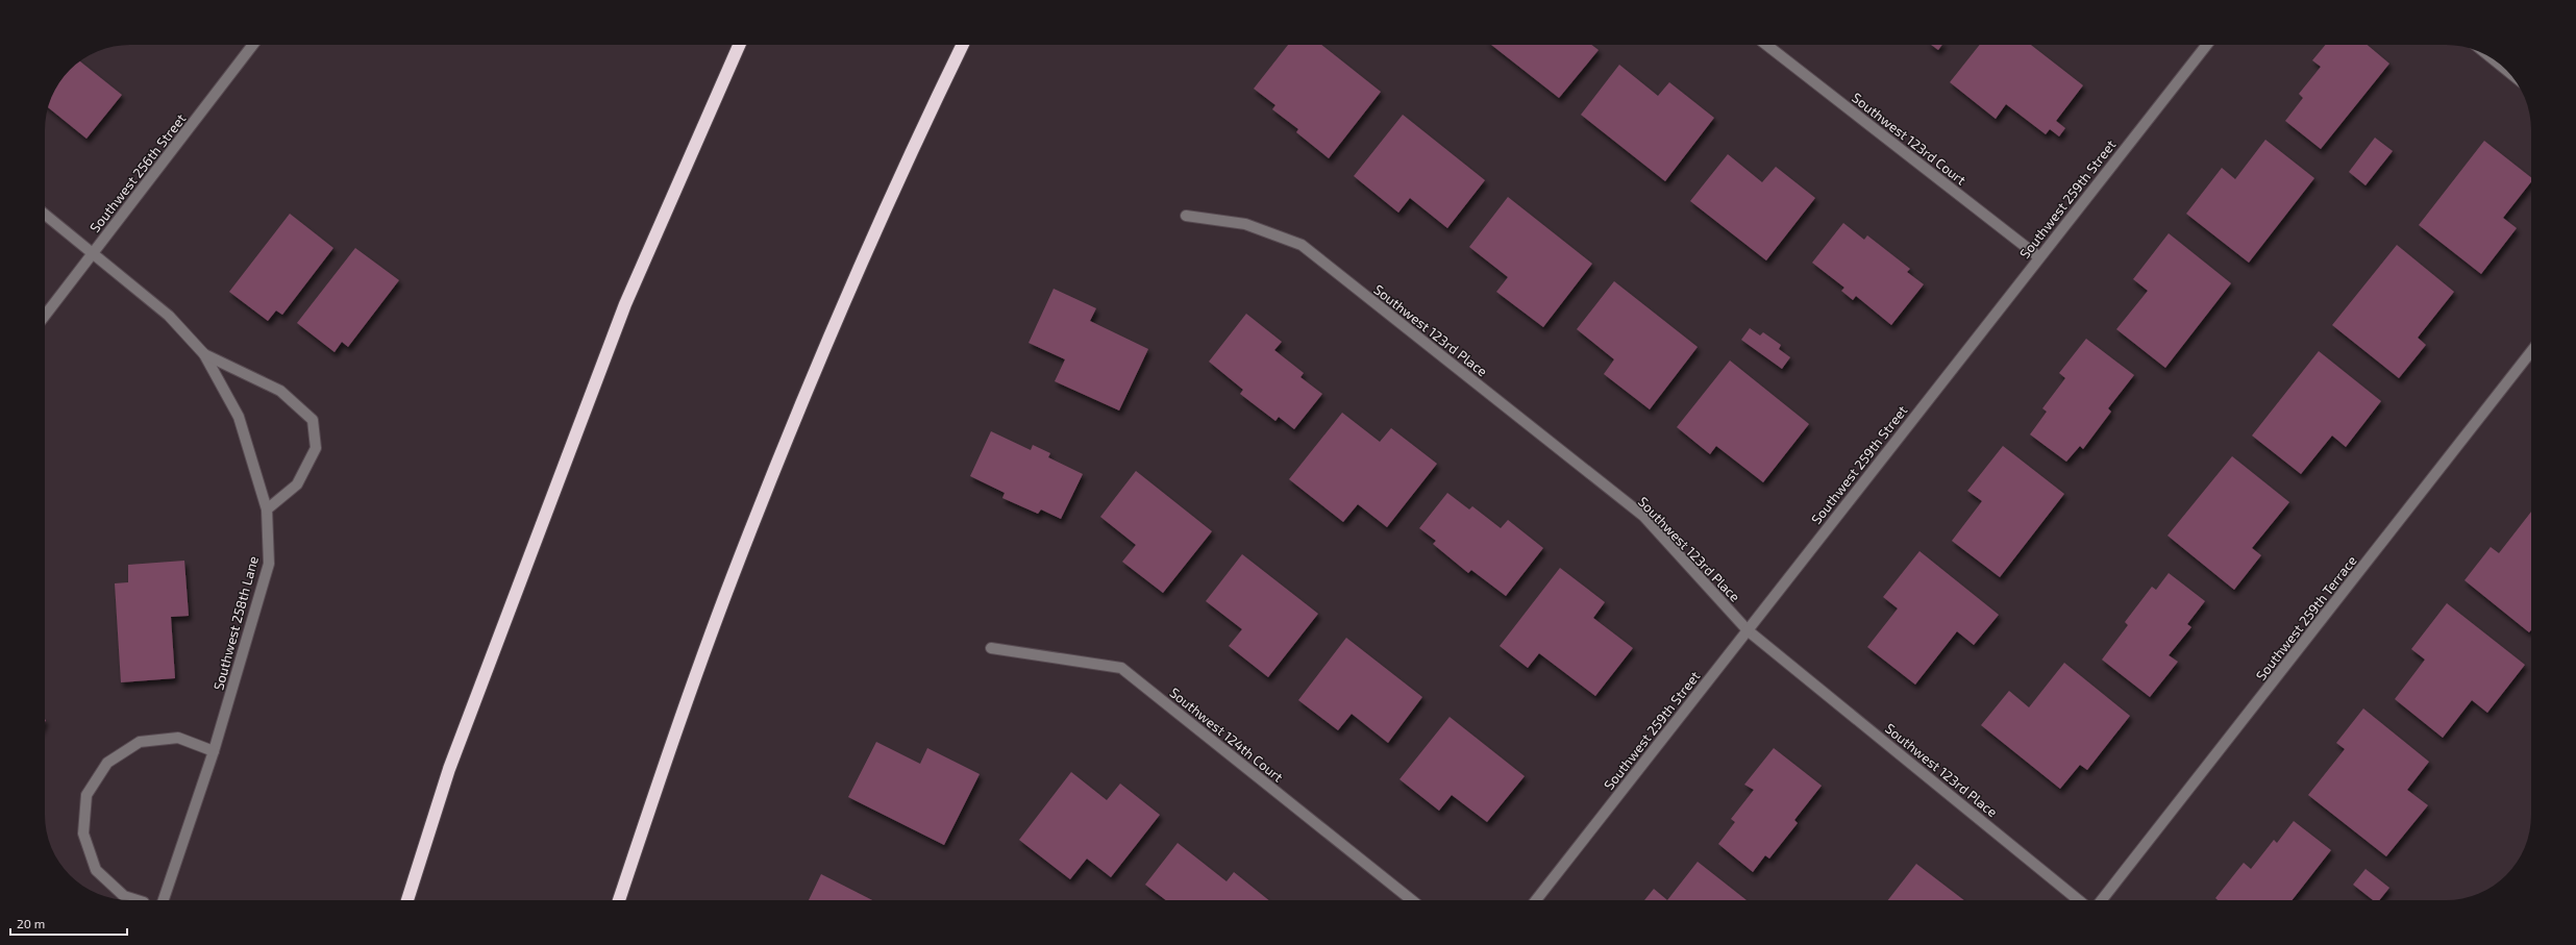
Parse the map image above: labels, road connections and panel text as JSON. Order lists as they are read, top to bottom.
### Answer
{
  "streets": {
    "street": [
      "Southwest 123rd Court",
      "Southwest 256th Street",
      "Southwest 259th Street",
      "Southwest 123rd Place",
      "Southwest 259th Terrace",
      "Southwest 258th Lane",
      "Southwest 124th Court"
    ]
  },
  "crossings": [
    ["Southwest 123rd Court", "Southwest 259th Street"],
    ["Southwest 256th Street", "Southwest 258th Lane"],
    ["Southwest 259th Street", "Southwest 123rd Place"]
  ],
  "scale_bar": "20 m"
}
